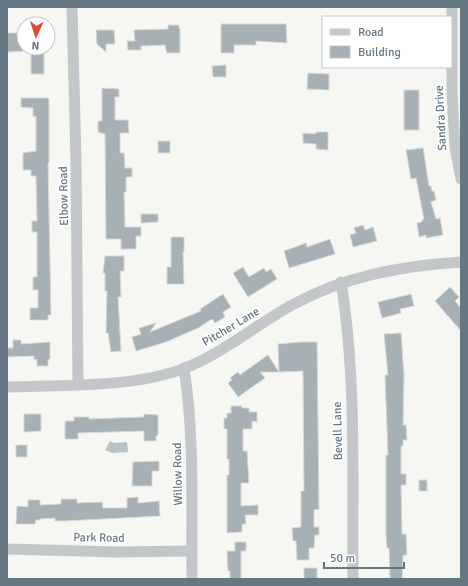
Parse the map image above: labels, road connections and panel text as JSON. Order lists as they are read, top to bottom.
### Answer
{
  "streets": {
    "street": [
      "Sandra Drive",
      "Elbow Road",
      "Pitcher Lane",
      "Bevell Lane",
      "Willow Road",
      "Park Road"
    ]
  },
  "crossings": [
    ["Elbow Road", "Pitcher Lane"],
    ["Pitcher Lane", "Bevell Lane"],
    ["Pitcher Lane", "Willow Road"],
    ["Willow Road", "Park Road"]
  ],
  "legend": ["Road", "Building"],
  "scale_bar": "50 m",
  "north": "bottom"
}
